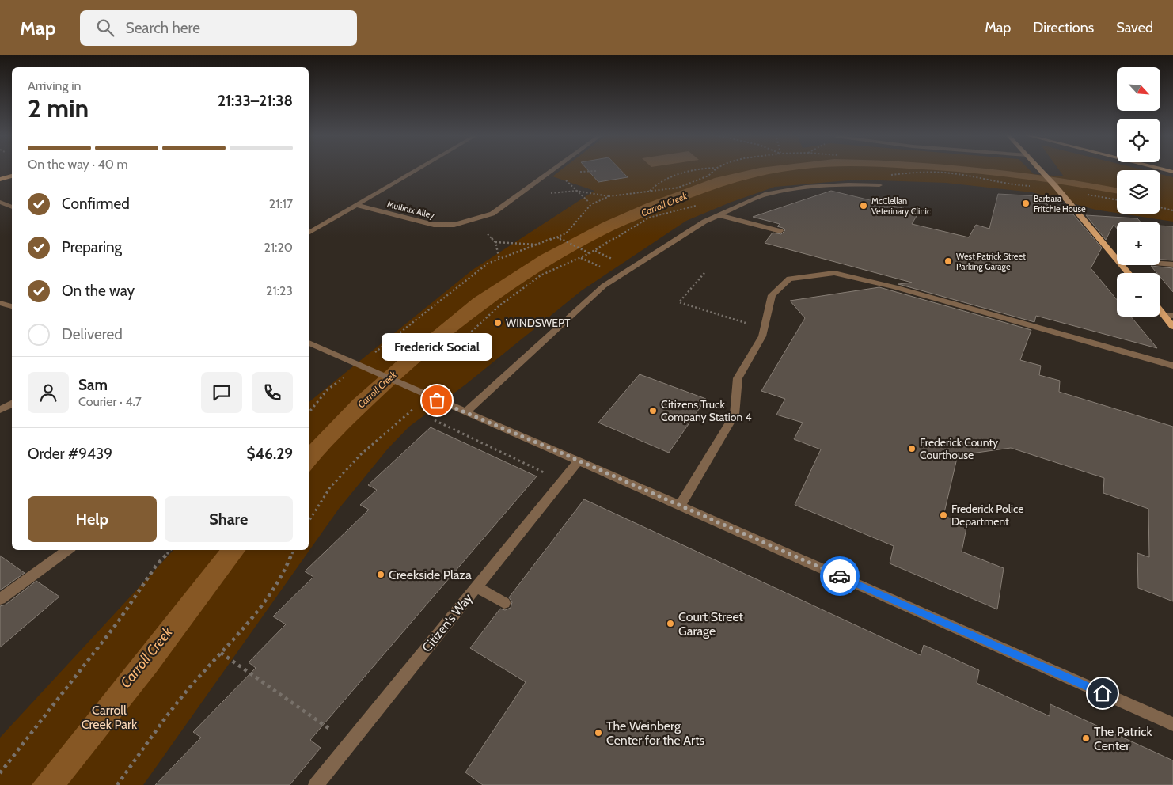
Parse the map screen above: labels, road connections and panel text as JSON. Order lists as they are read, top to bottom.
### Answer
{
  "streets": {
    "street": ["Mullinix Alley", "Citizen's Way"]
  },
  "water": ["Carroll Creek"],
  "parks": ["Carroll Creek Park"],
  "places": [
    "Barbara Fritchie House",
    "McClellan Veterinary Clinic",
    "West Patrick Street Parking Garage",
    "WINDSWEPT",
    "Frederick Social",
    "Citizens Truck Company Station 4",
    "Frederick County Courthouse",
    "Frederick Police Department",
    "Creekside Plaza",
    "Court Street Garage",
    "The Weinberg Center for the Arts",
    "The Patrick Center"
  ],
  "north": "bottom right",
  "page": {
    "header": "Map",
    "search": "Search here",
    "nav": ["Map", "Directions", "Saved"],
    "map_buttons": ["+", "−"],
    "heading": ["2 min", "Arriving in", "21:33–21:38"],
    "panel": [
      "Sam",
      "Courier · 4.7",
      "Order #9439",
      "$46.29"
    ],
    "bar": "On the way · 40 m",
    "list": [
      ["Confirmed", "21:17"],
      ["Preparing", "21:20"],
      ["On the way", "21:23"],
      "Delivered"
    ],
    "bubble": "Frederick Social",
    "buttons": ["Help", "Share"]
  }
}
